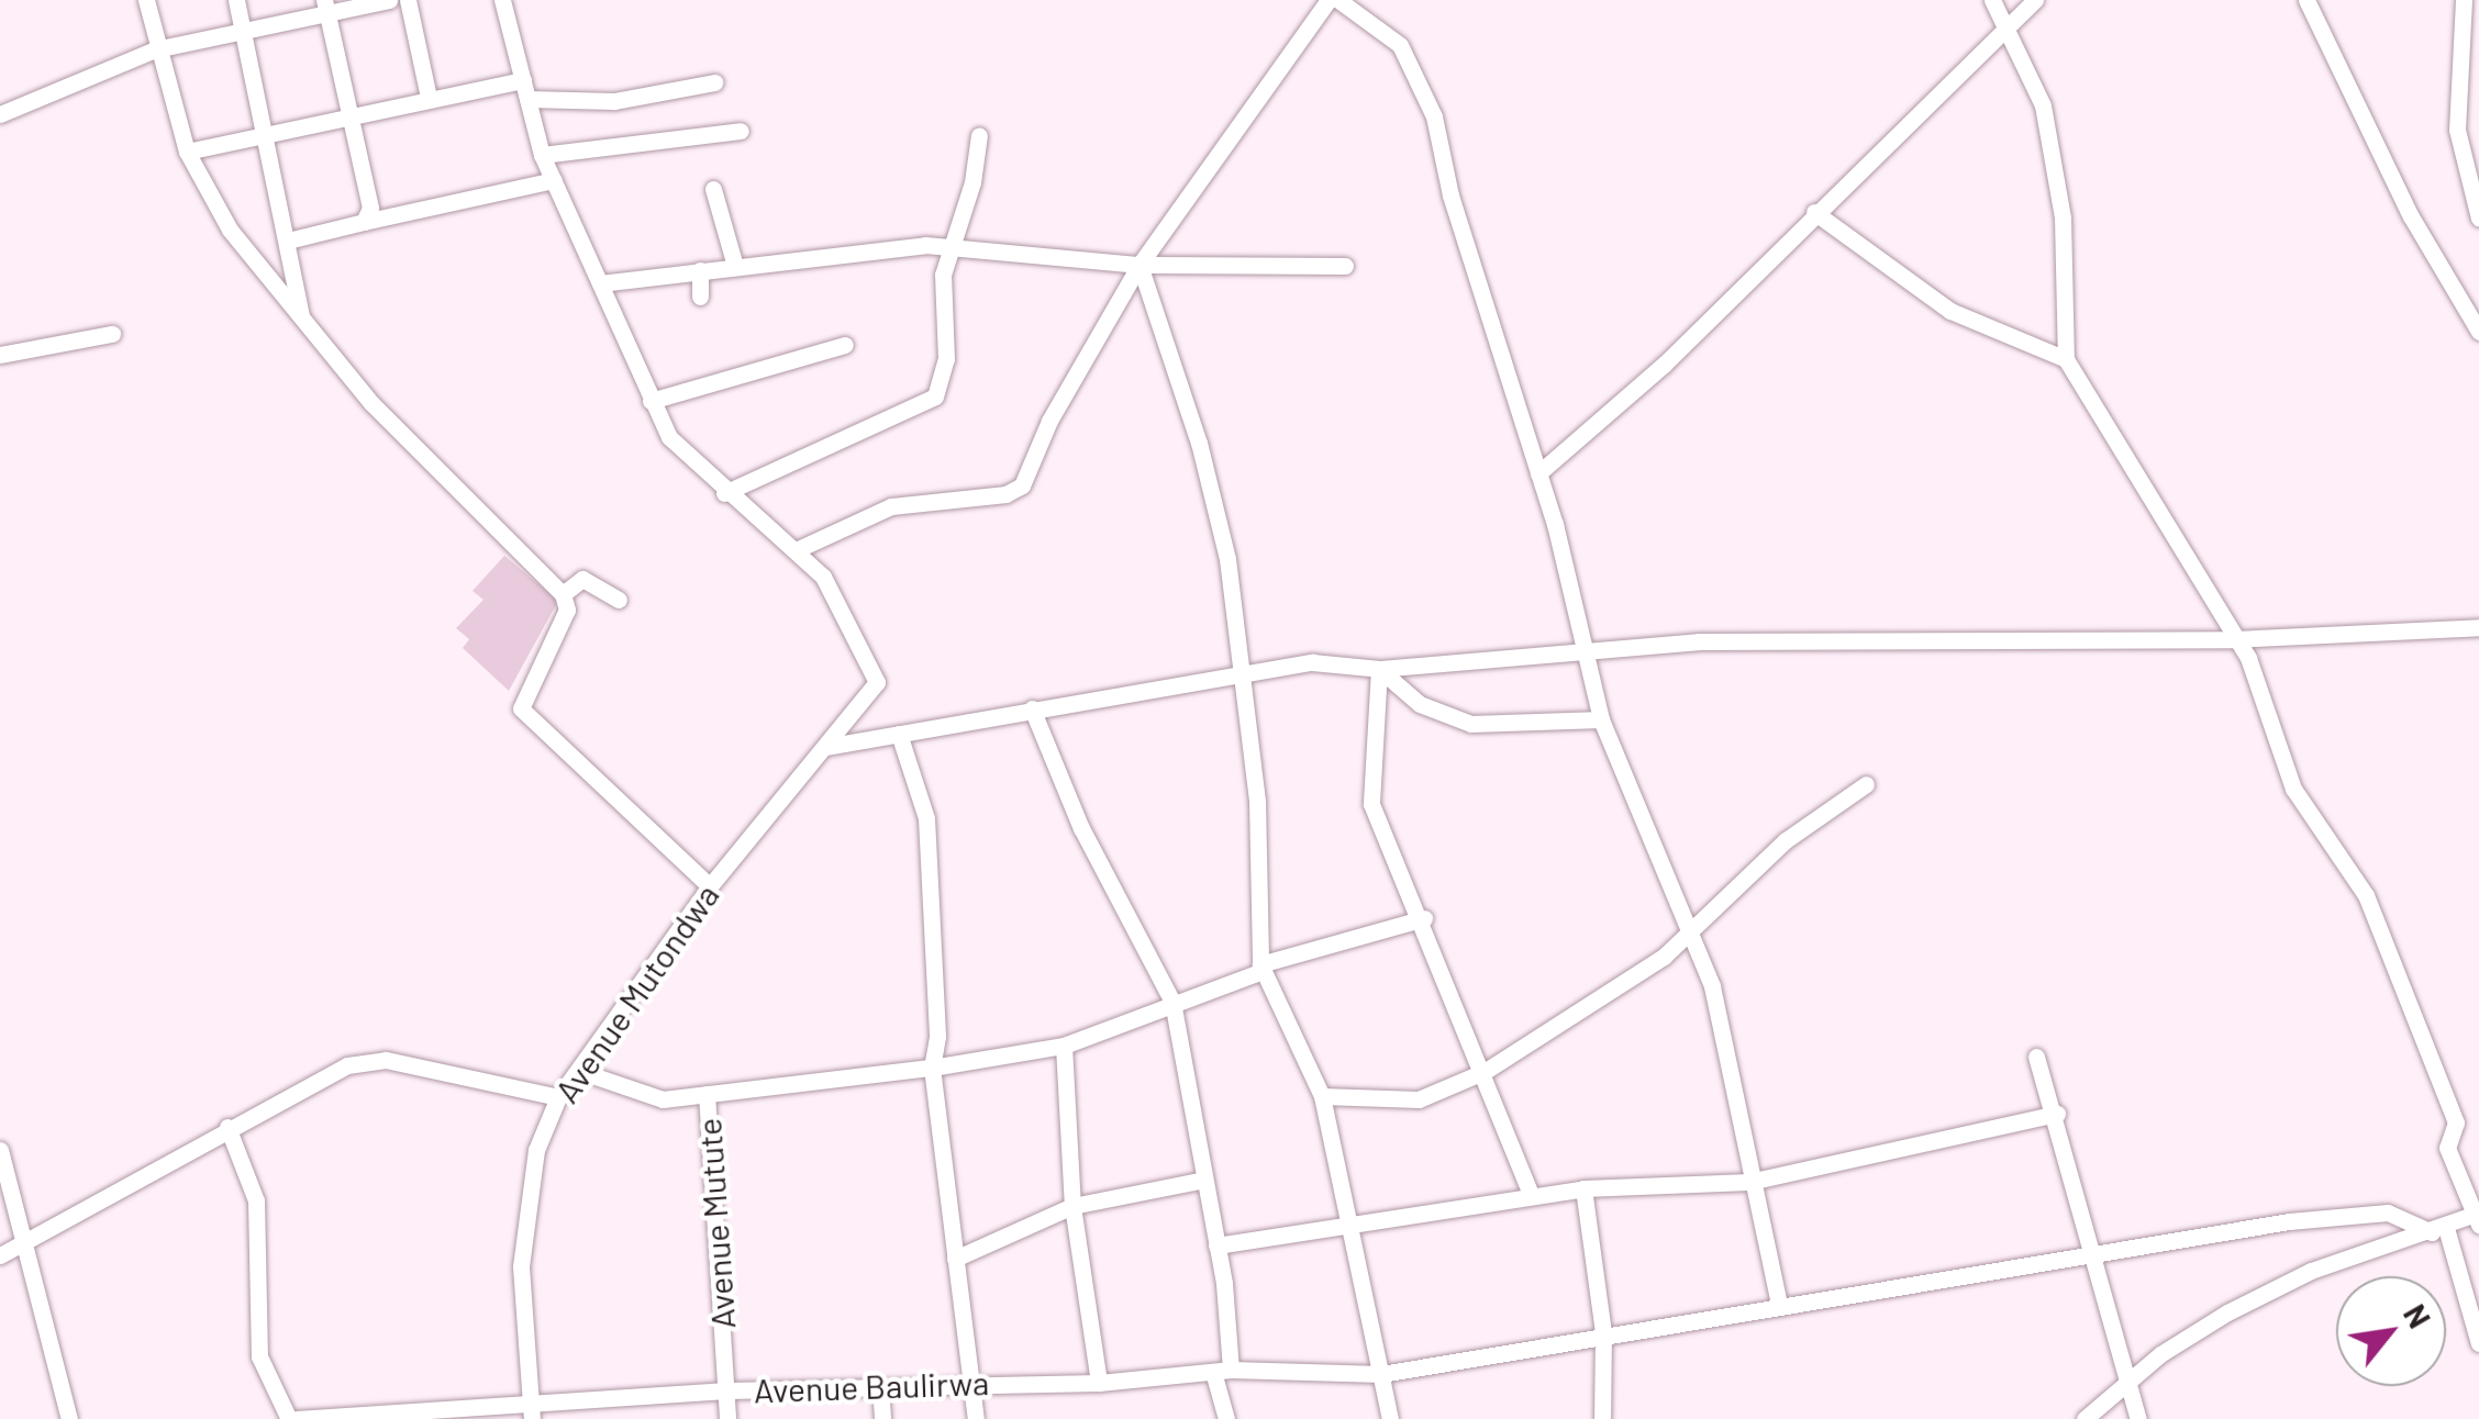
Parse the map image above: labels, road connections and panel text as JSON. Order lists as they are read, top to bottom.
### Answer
{
  "streets": {
    "street": ["Avenue Mutondwa", "Avenue Mutute", "Avenue Baulirwa"]
  },
  "crossings": [
    ["Avenue Mutondwa", "Avenue Baulirwa"],
    ["Avenue Mutute", "Avenue Baulirwa"]
  ],
  "north": "top right"
}
